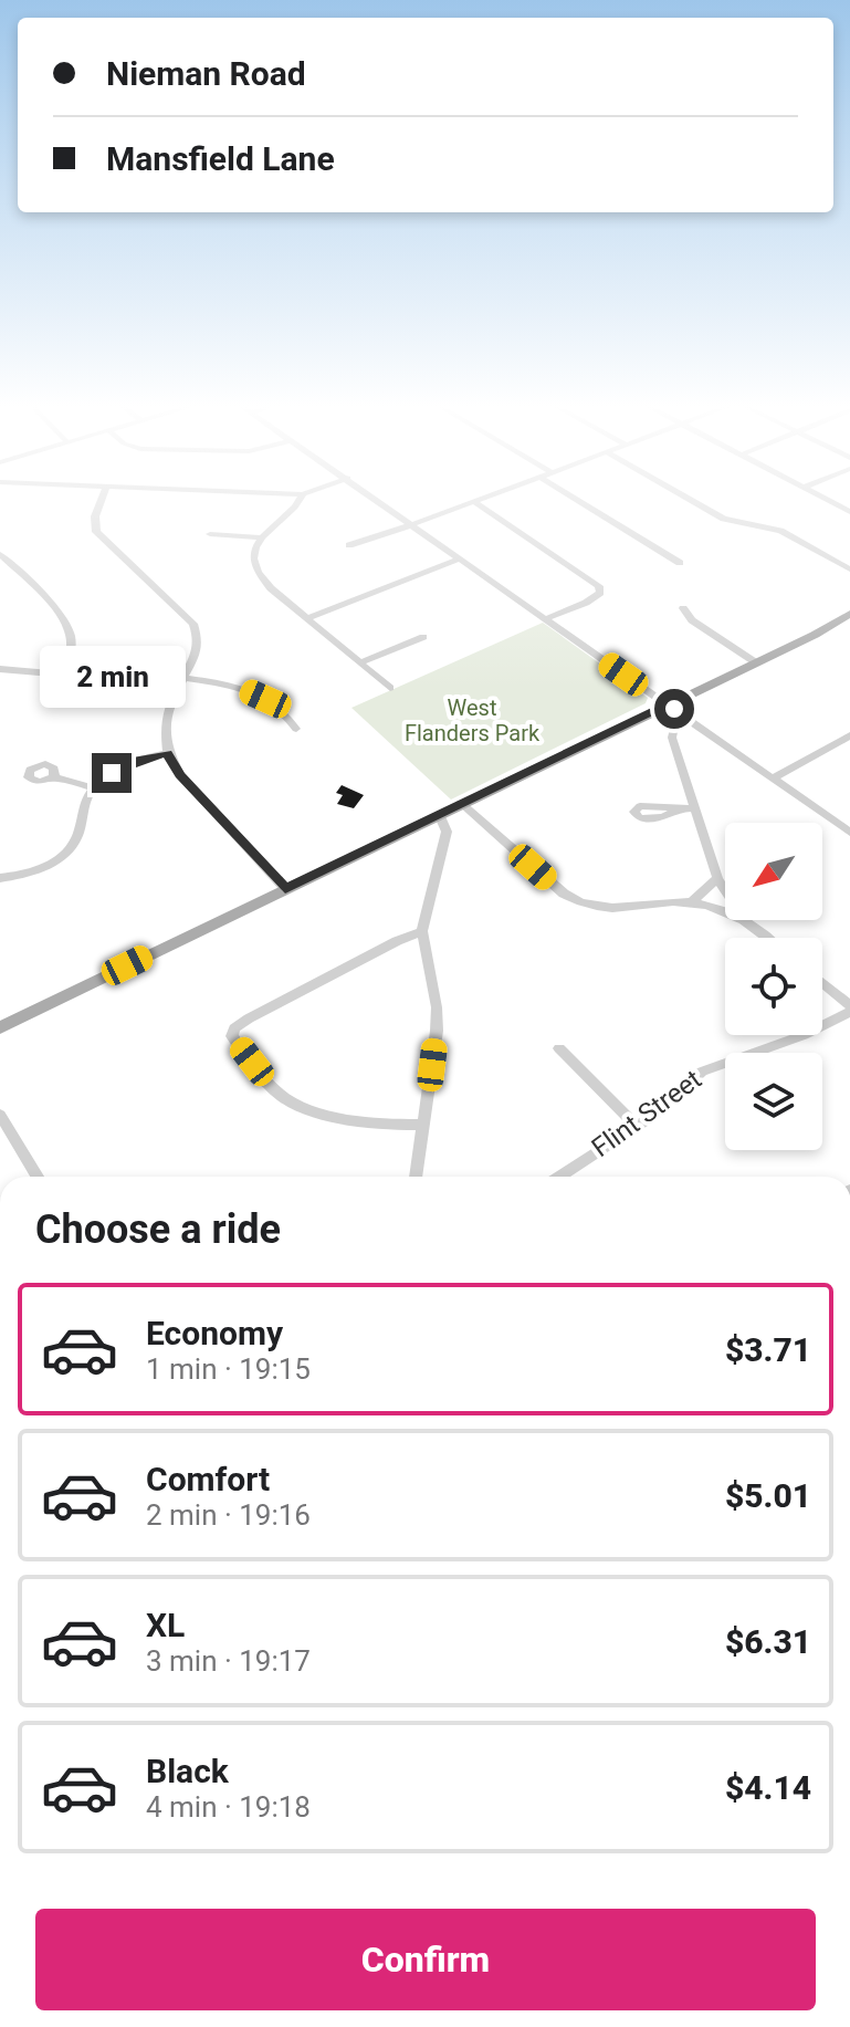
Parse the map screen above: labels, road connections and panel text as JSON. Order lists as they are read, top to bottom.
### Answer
{
  "streets": {
    "street": ["Flint Street"]
  },
  "parks": ["West Flanders Park"],
  "north": "bottom left",
  "page": {
    "banner": ["Nieman Road", "Mansfield Lane"],
    "bubble": "2 min",
    "heading": "Choose a ride",
    "list": [
      {
        "name": "Economy",
        "note": "1 min · 19:15",
        "value": "$3.71"
      },
      {
        "name": "Comfort",
        "note": "2 min · 19:16",
        "value": "$5.01"
      },
      {
        "name": "XL",
        "note": "3 min · 19:17",
        "value": "$6.31"
      },
      {
        "name": "Black",
        "note": "4 min · 19:18",
        "value": "$4.14"
      }
    ],
    "buttons": "Confirm"
  }
}
